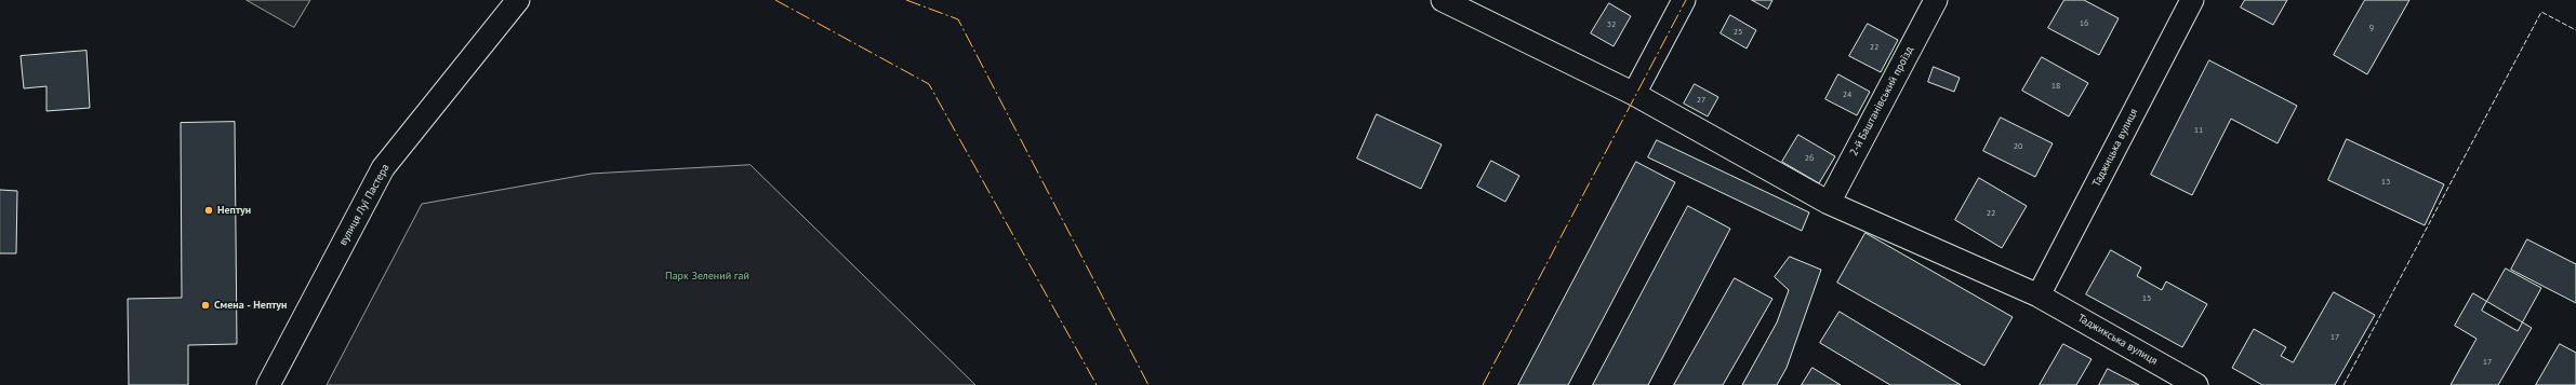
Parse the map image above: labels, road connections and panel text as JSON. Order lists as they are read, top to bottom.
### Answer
{
  "streets": {
    "street": [
      "2-й Баштанівський проїзд",
      "Таджицька вулиця",
      "вулиця Луї Пастера",
      "Таджикська вулиця"
    ]
  },
  "crossings": [
    ["2-й Баштанівський проїзд", "Таджикська вулиця"],
    ["Таджицька вулиця", "Таджикська вулиця"]
  ],
  "parks": ["Парк Зелений гай"],
  "places": ["Нептун", "Смена - Нептун"],
  "house_numbers": [
    "16",
    "32",
    "9",
    "25",
    "22",
    "18",
    "24",
    "27",
    "11",
    "20",
    "26",
    "13",
    "22",
    "15",
    "17",
    "17"
  ]
}
